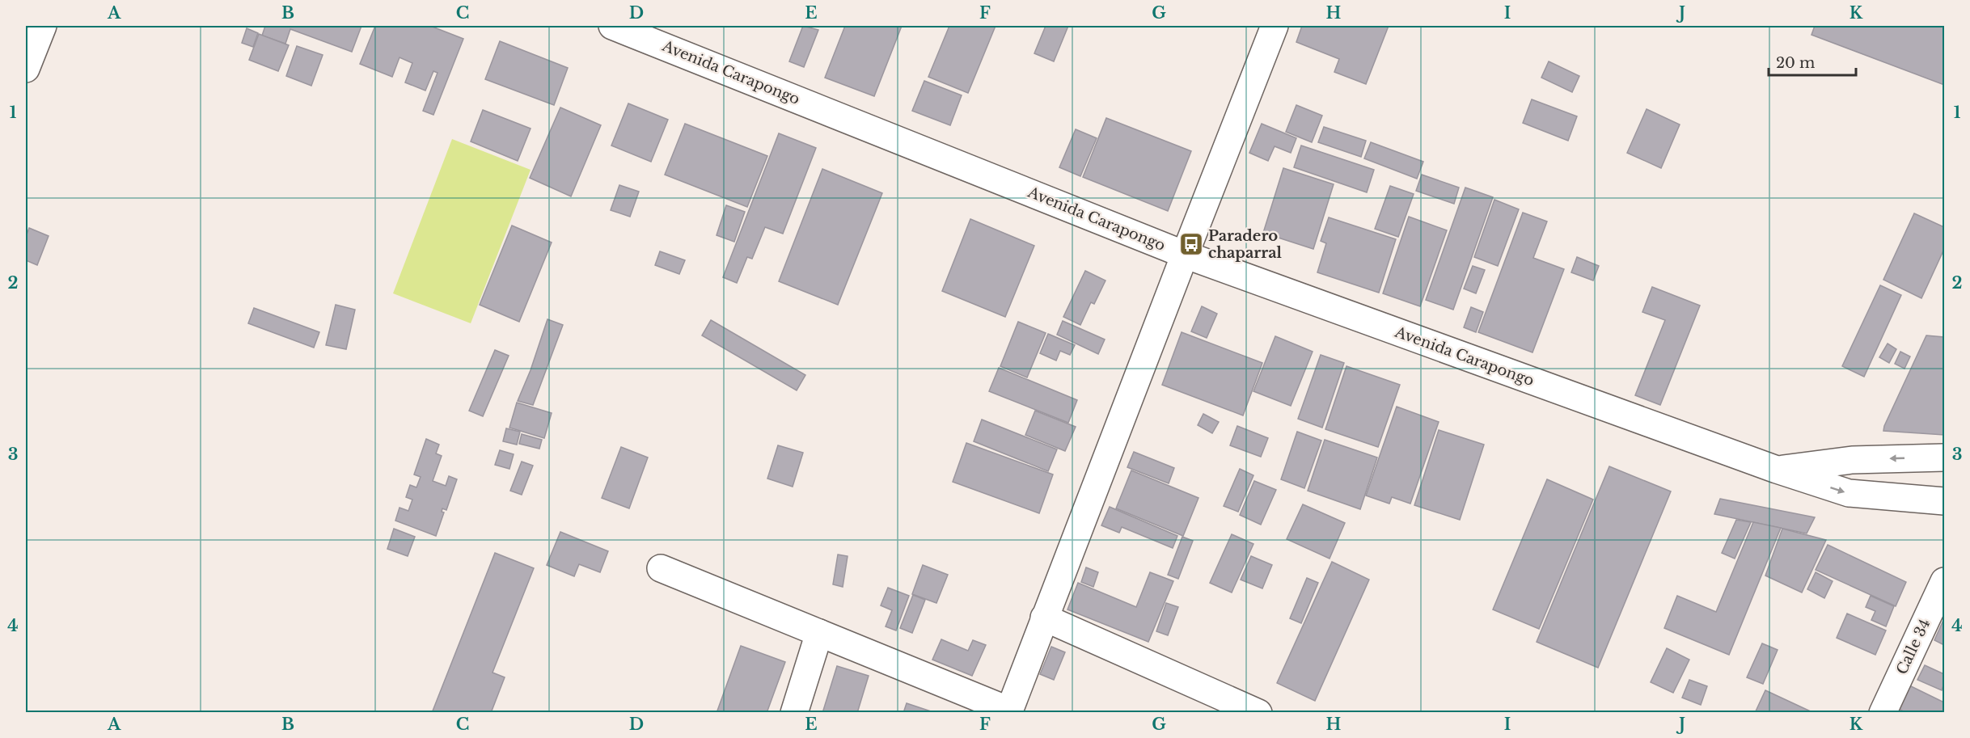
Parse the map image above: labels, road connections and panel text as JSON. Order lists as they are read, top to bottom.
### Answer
{
  "streets": {
    "street": ["Avenida Carapongo", "Calle 34"]
  },
  "places": {
    "bus stop": ["Paradero chaparral"]
  },
  "scale_bar": "20 m",
  "grid": {
    "columns": [
      "A",
      "B",
      "C",
      "D",
      "E",
      "F",
      "G",
      "H",
      "I",
      "J",
      "K"
    ],
    "rows": [
      "1",
      "2",
      "3",
      "4"
    ]
  }
}
